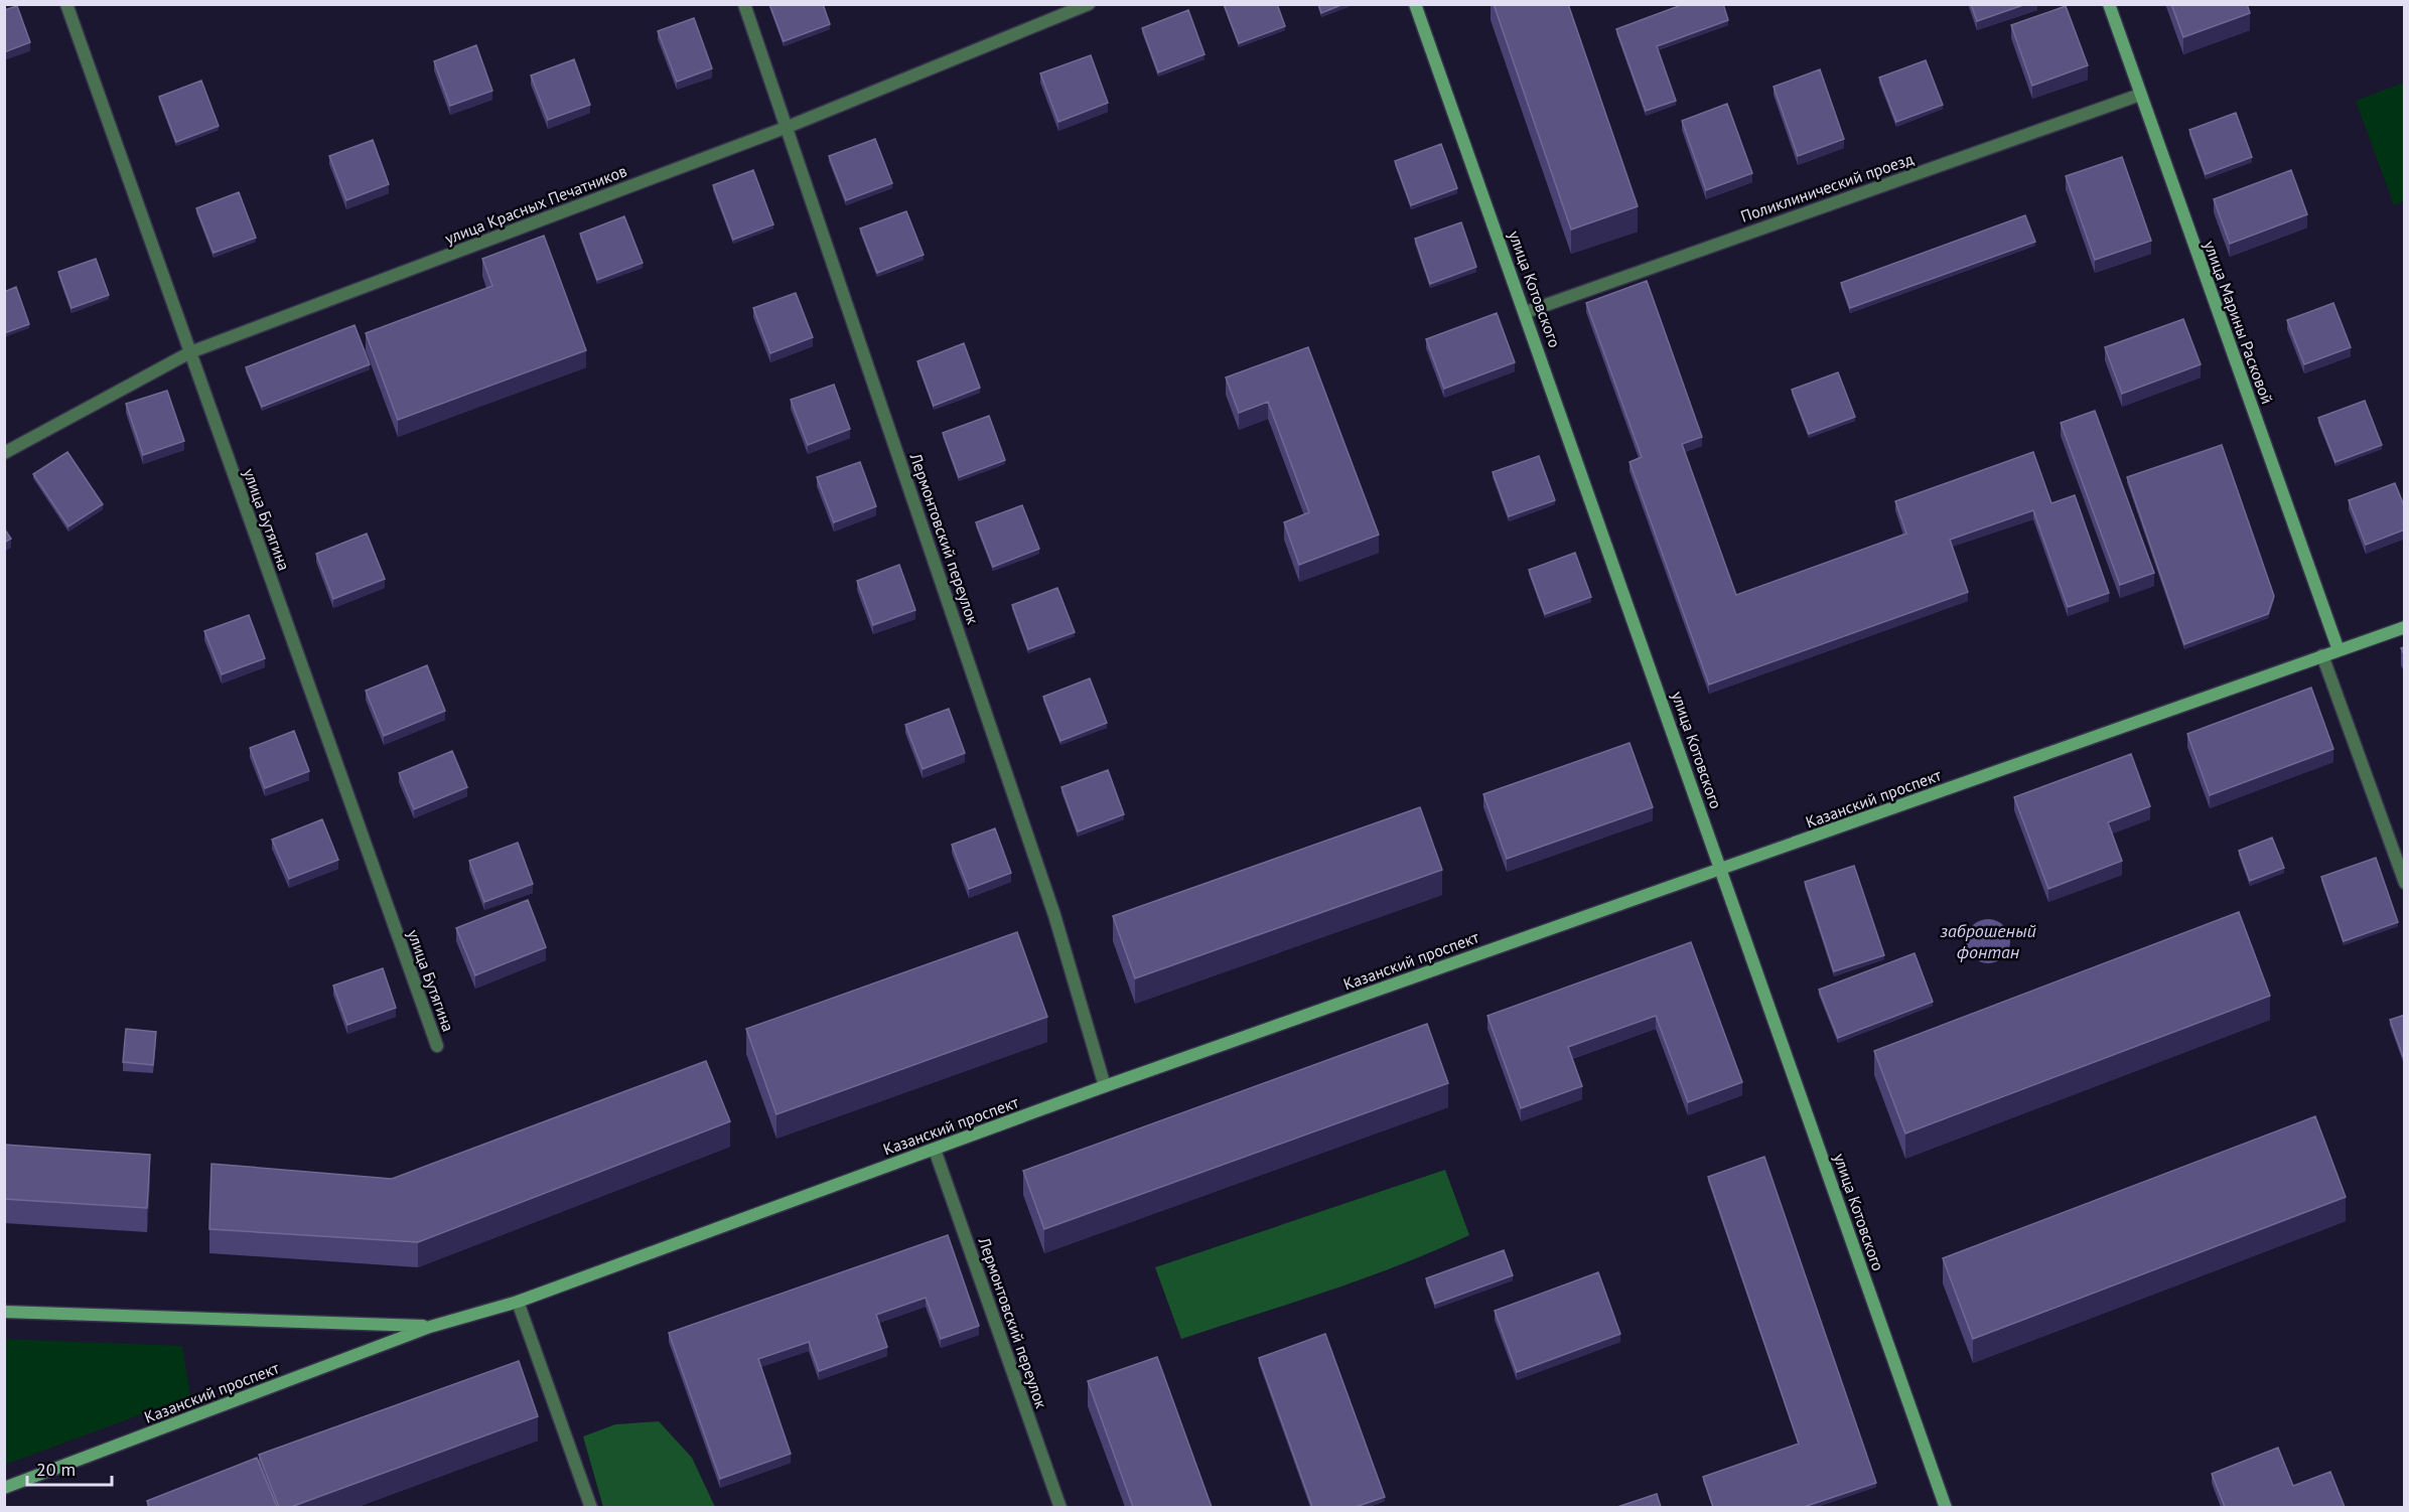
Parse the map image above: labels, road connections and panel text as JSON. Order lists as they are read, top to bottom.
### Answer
{
  "streets": {
    "street": [
      "Поликлинический проезд",
      "улица Красных Печатников",
      "улица Котовского",
      "улица Марины Расковой",
      "улица Бутягина",
      "Лермонтовский переулок",
      "Казанский проспект"
    ]
  },
  "crossings": [
    ["Поликлинический проезд", "улица Котовского"],
    ["Поликлинический проезд", "улица Марины Расковой"],
    ["улица Красных Печатников", "улица Бутягина"],
    ["улица Красных Печатников", "Лермонтовский переулок"],
    ["улица Котовского", "Казанский проспект"],
    ["улица Марины Расковой", "Казанский проспект"],
    ["Лермонтовский переулок", "Казанский проспект"]
  ],
  "water": ["заброшеный фонтан"],
  "scale_bar": "20 m"
}
